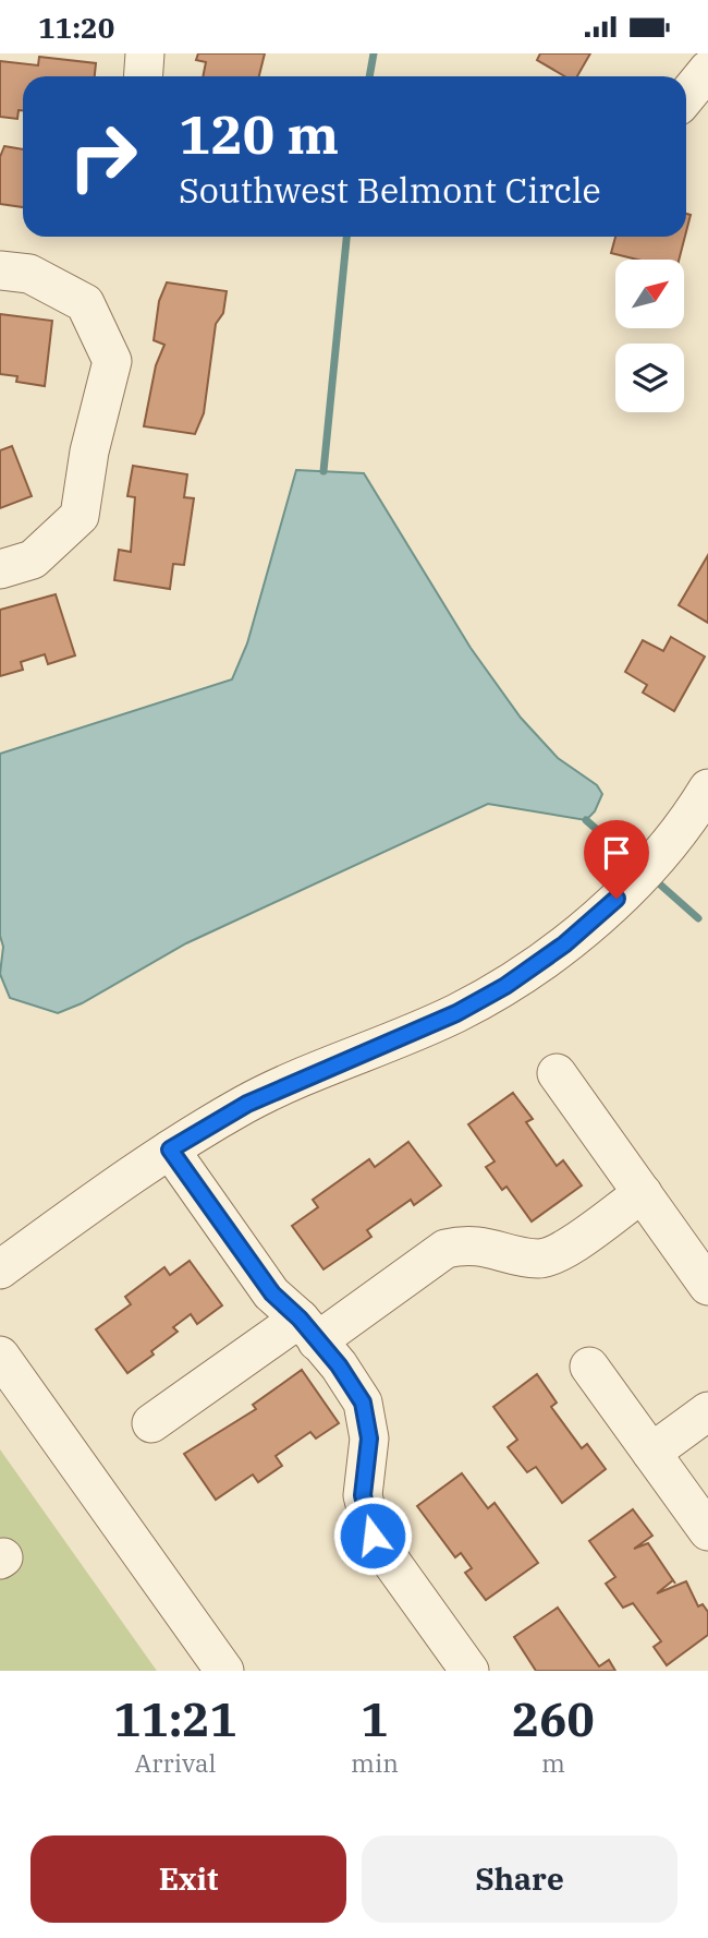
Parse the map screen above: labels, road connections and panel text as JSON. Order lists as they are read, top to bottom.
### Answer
{
  "north": "top right",
  "page": {
    "status": "11:20",
    "turn": ["120 m", "Southwest Belmont Circle"],
    "eta": [
      "11:21",
      "Arrival",
      "1",
      "min",
      "260",
      "m"
    ],
    "buttons": ["Exit", "Share"]
  }
}
